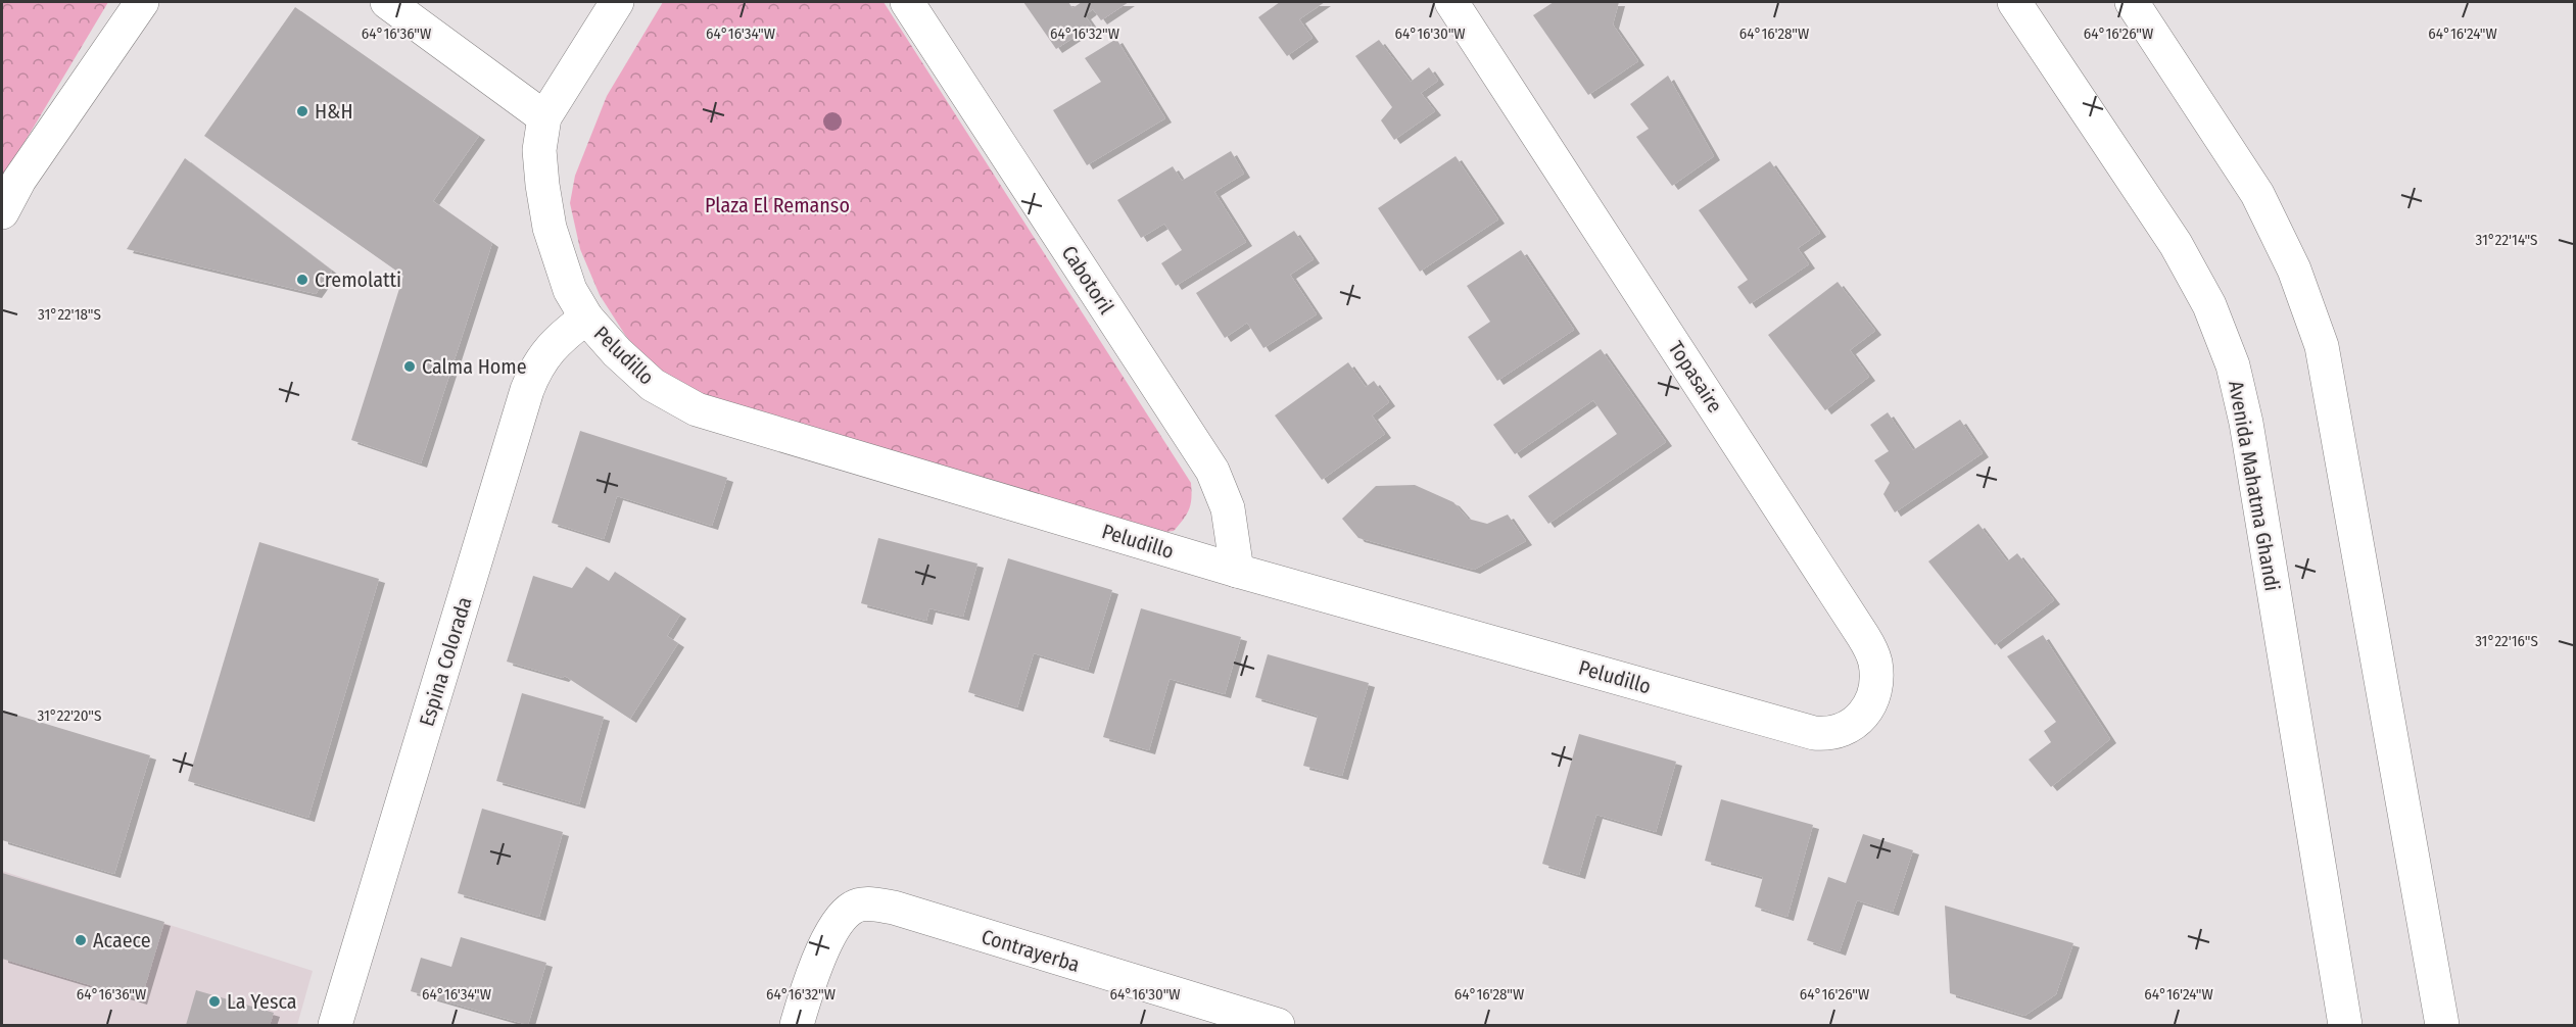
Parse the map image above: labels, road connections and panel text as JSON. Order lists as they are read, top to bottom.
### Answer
{
  "streets": {
    "street": [
      "Cabotoril",
      "Peludillo",
      "Topasaire",
      "Avenida Mahatma Ghandi",
      "Espina Colorada",
      "Contrayerba"
    ]
  },
  "crossings": [
    ["Cabotoril", "Peludillo"],
    ["Peludillo", "Topasaire"],
    ["Peludillo", "Espina Colorada"]
  ],
  "parks": ["Plaza El Remanso"],
  "places": [
    "H&H",
    "Cremolatti",
    "Calma Home",
    "Acaece",
    "La Yesca"
  ],
  "coordinates": [
    "64°16'36\"W",
    "64°16'34\"W",
    "64°16'32\"W",
    "64°16'30\"W",
    "64°16'28\"W",
    "64°16'26\"W",
    "64°16'24\"W",
    "31°22'14\"S",
    "31°22'18\"S",
    "31°22'16\"S",
    "31°22'20\"S"
  ]
}
